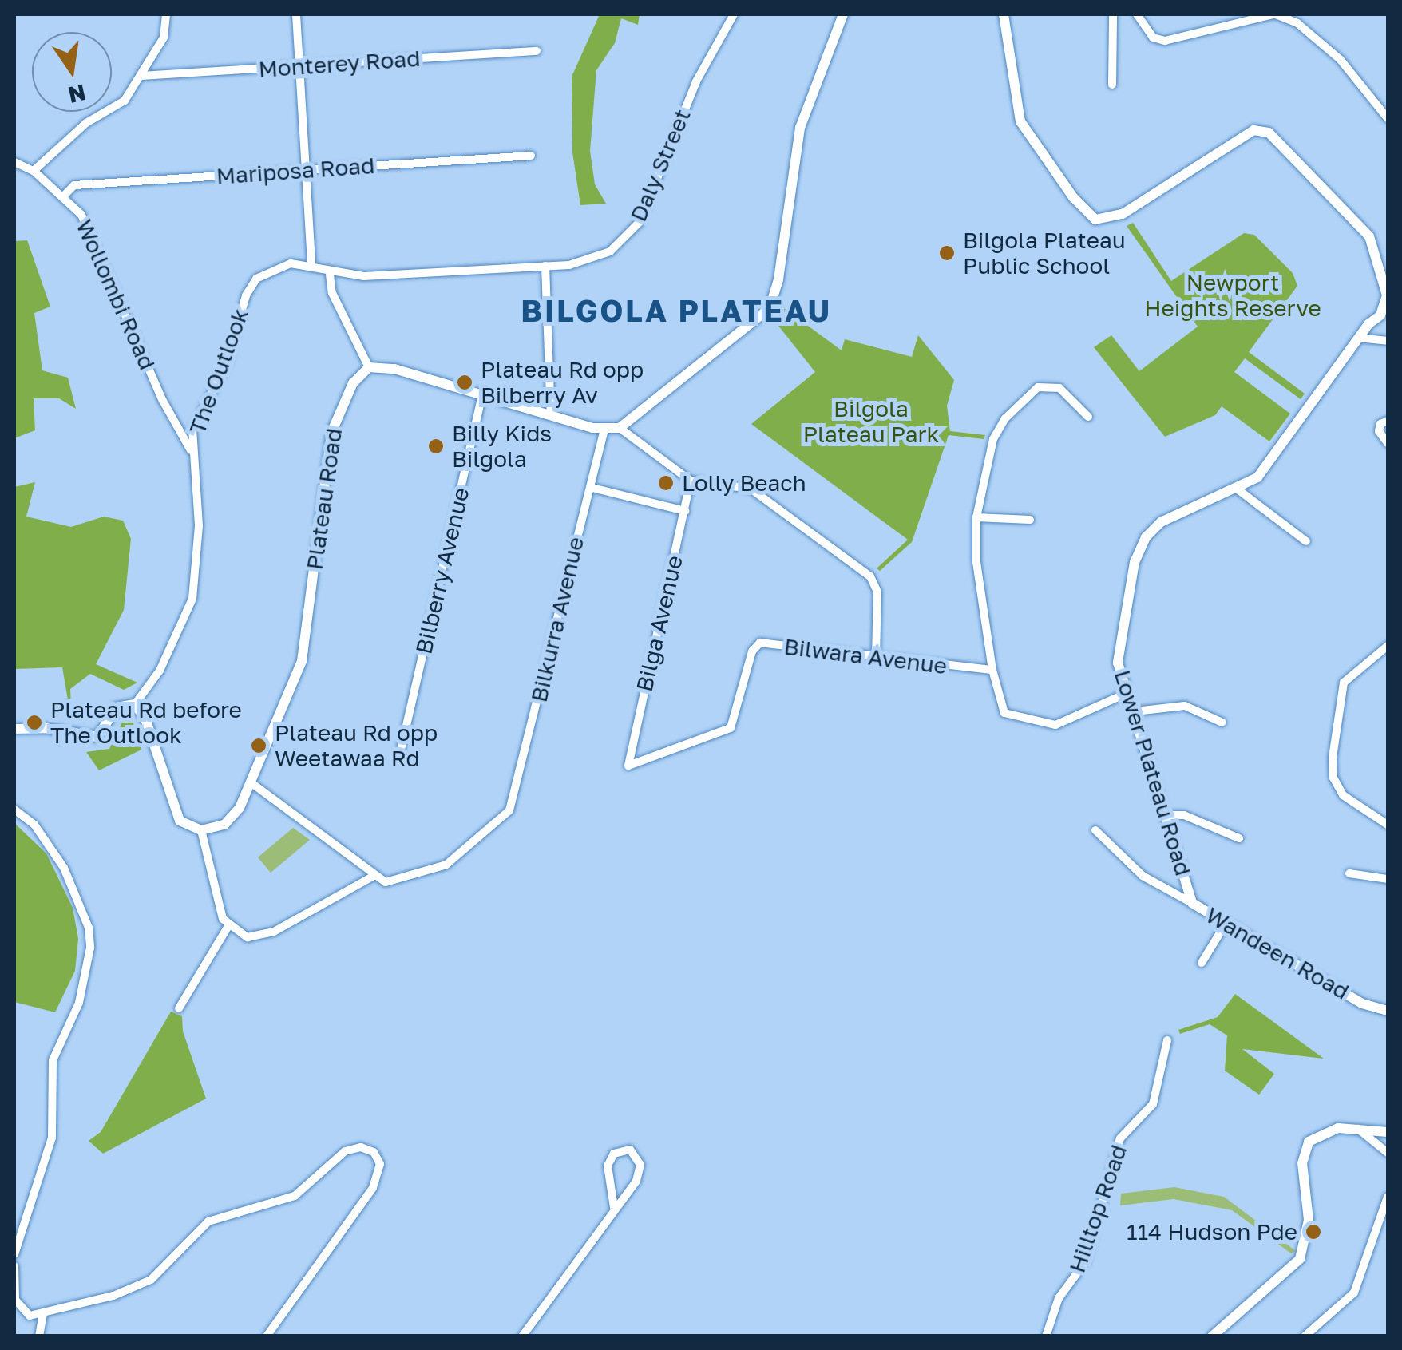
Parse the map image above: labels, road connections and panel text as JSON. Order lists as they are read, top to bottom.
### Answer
{
  "streets": {
    "street": [
      "Monterey Road",
      "Daly Street",
      "Mariposa Road",
      "Wollombi Road",
      "The Outlook",
      "Plateau Road",
      "Bilberry Avenue",
      "Bilkurra Avenue",
      "Bilga Avenue",
      "Bilwara Avenue",
      "Lower Plateau Road",
      "Wandeen Road",
      "Hilltop Road"
    ]
  },
  "crossings": [
    ["Mariposa Road", "Wollombi Road"],
    ["Wollombi Road", "The Outlook"],
    ["Bilga Avenue", "Bilwara Avenue"],
    ["Lower Plateau Road", "Wandeen Road"]
  ],
  "districts": ["BILGOLA PLATEAU"],
  "parks": ["Newport Heights Reserve", "Bilgola Plateau Park"],
  "places": [
    "Bilgola Plateau Public School",
    "Plateau Rd opp Bilberry Av",
    "Billy Kids Bilgola",
    "Lolly Beach",
    "Plateau Rd before The Outlook",
    "Plateau Rd opp Weetawaa Rd",
    "114 Hudson Pde"
  ],
  "north": "bottom"
}
